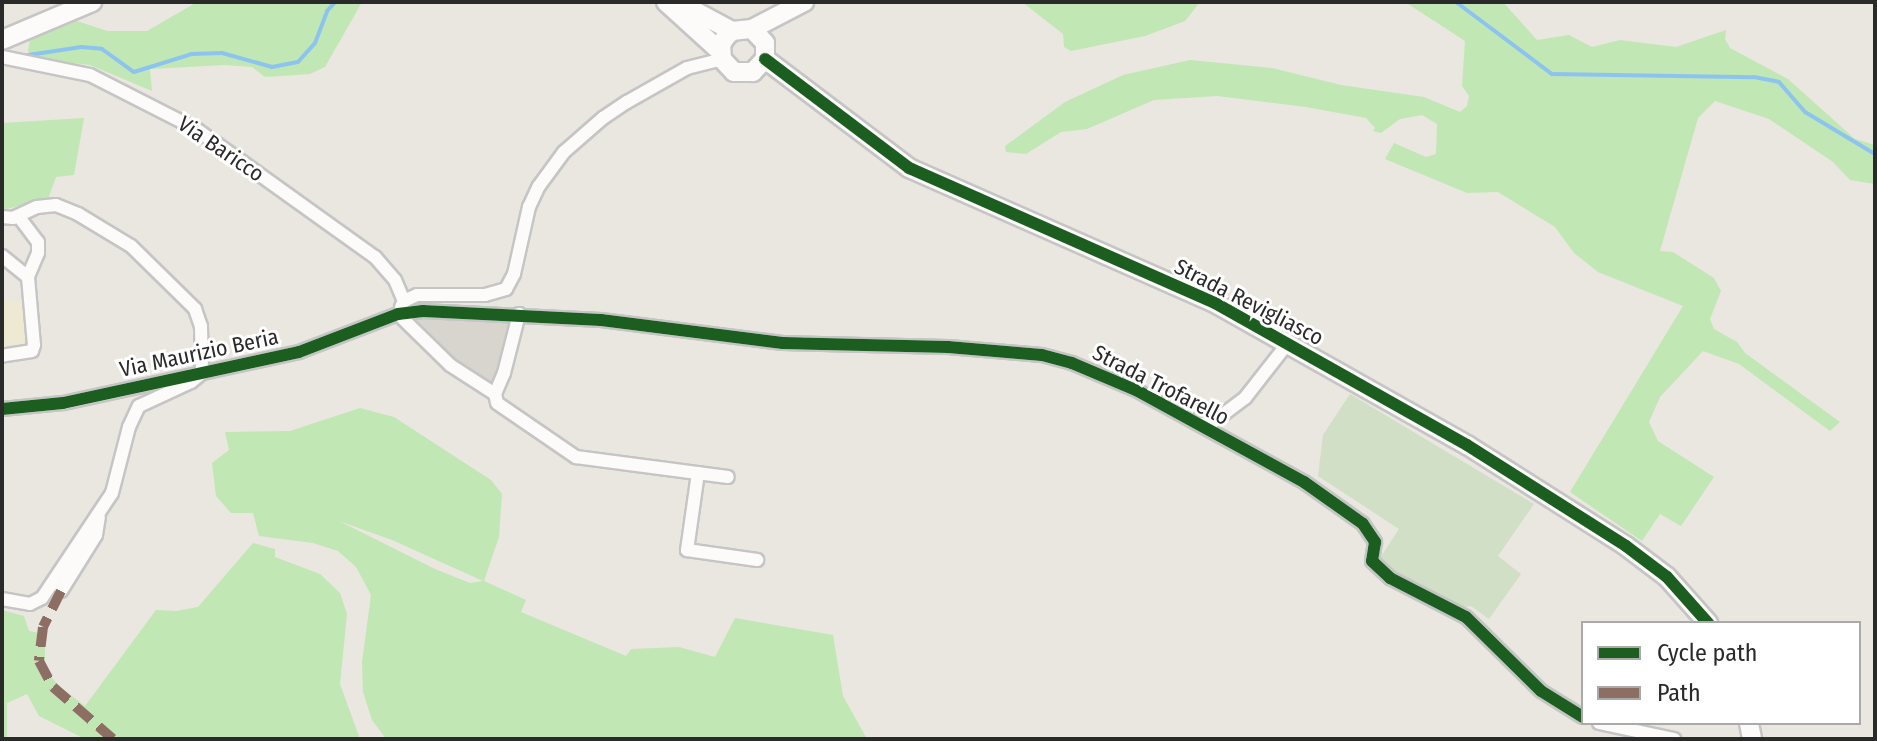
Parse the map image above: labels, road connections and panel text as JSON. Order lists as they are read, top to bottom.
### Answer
{
  "streets": {
    "street": [
      "Via Baricco",
      "Strada Revigliasco",
      "Via Maurizio Beria",
      "Strada Trofarello"
    ]
  },
  "crossings": [
    ["Via Maurizio Beria", "Strada Trofarello"]
  ],
  "legend": ["Cycle path", "Path"]
}
